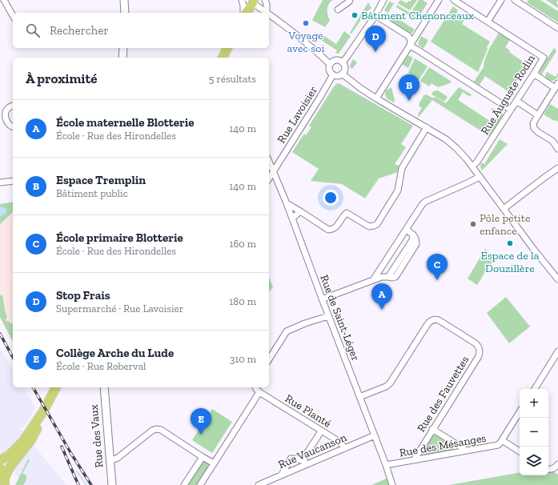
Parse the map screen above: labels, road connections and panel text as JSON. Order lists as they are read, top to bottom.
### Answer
{
  "streets": {
    "street": [
      "Rue Auguste Rodin",
      "Rue Lavoisier",
      "Rue de Saint-Léger",
      "Rue des Fauvettes",
      "Rue Planté",
      "Rue des Vaux",
      "Rue des Mésanges",
      "Rue Vaucanson"
    ]
  },
  "crossings": [
    ["Rue Lavoisier", "Rue de Saint-Léger"],
    ["Rue de Saint-Léger", "Rue des Fauvettes"],
    ["Rue de Saint-Léger", "Rue des Mésanges"],
    ["Rue de Saint-Léger", "Rue Vaucanson"],
    ["Rue des Fauvettes", "Rue des Mésanges"],
    ["Rue Planté", "Rue Vaucanson"]
  ],
  "places": [
    "Bâtiment Chenonceaux",
    "Voyage avec soi",
    "Pôle petite enfance",
    "Espace de la Douzillère"
  ],
  "page": {
    "search": "Rechercher",
    "pins": [
      "D",
      "B",
      "C",
      "A",
      "E"
    ],
    "heading": ["À proximité", "5 résultats"],
    "list": [
      {
        "mark": "A",
        "name": "École maternelle Blotterie",
        "note": "École · Rue des Hirondelles",
        "value": "140 m"
      },
      {
        "mark": "B",
        "name": "Espace Tremplin",
        "note": "Bâtiment public",
        "value": "140 m"
      },
      {
        "mark": "C",
        "name": "École primaire Blotterie",
        "note": "École · Rue des Hirondelles",
        "value": "160 m"
      },
      {
        "mark": "D",
        "name": "Stop Frais",
        "note": "Supermarché · Rue Lavoisier",
        "value": "180 m"
      },
      {
        "mark": "E",
        "name": "Collège Arche du Lude",
        "note": "École · Rue Roberval",
        "value": "310 m"
      }
    ],
    "map_buttons": ["+", "−"]
  }
}
